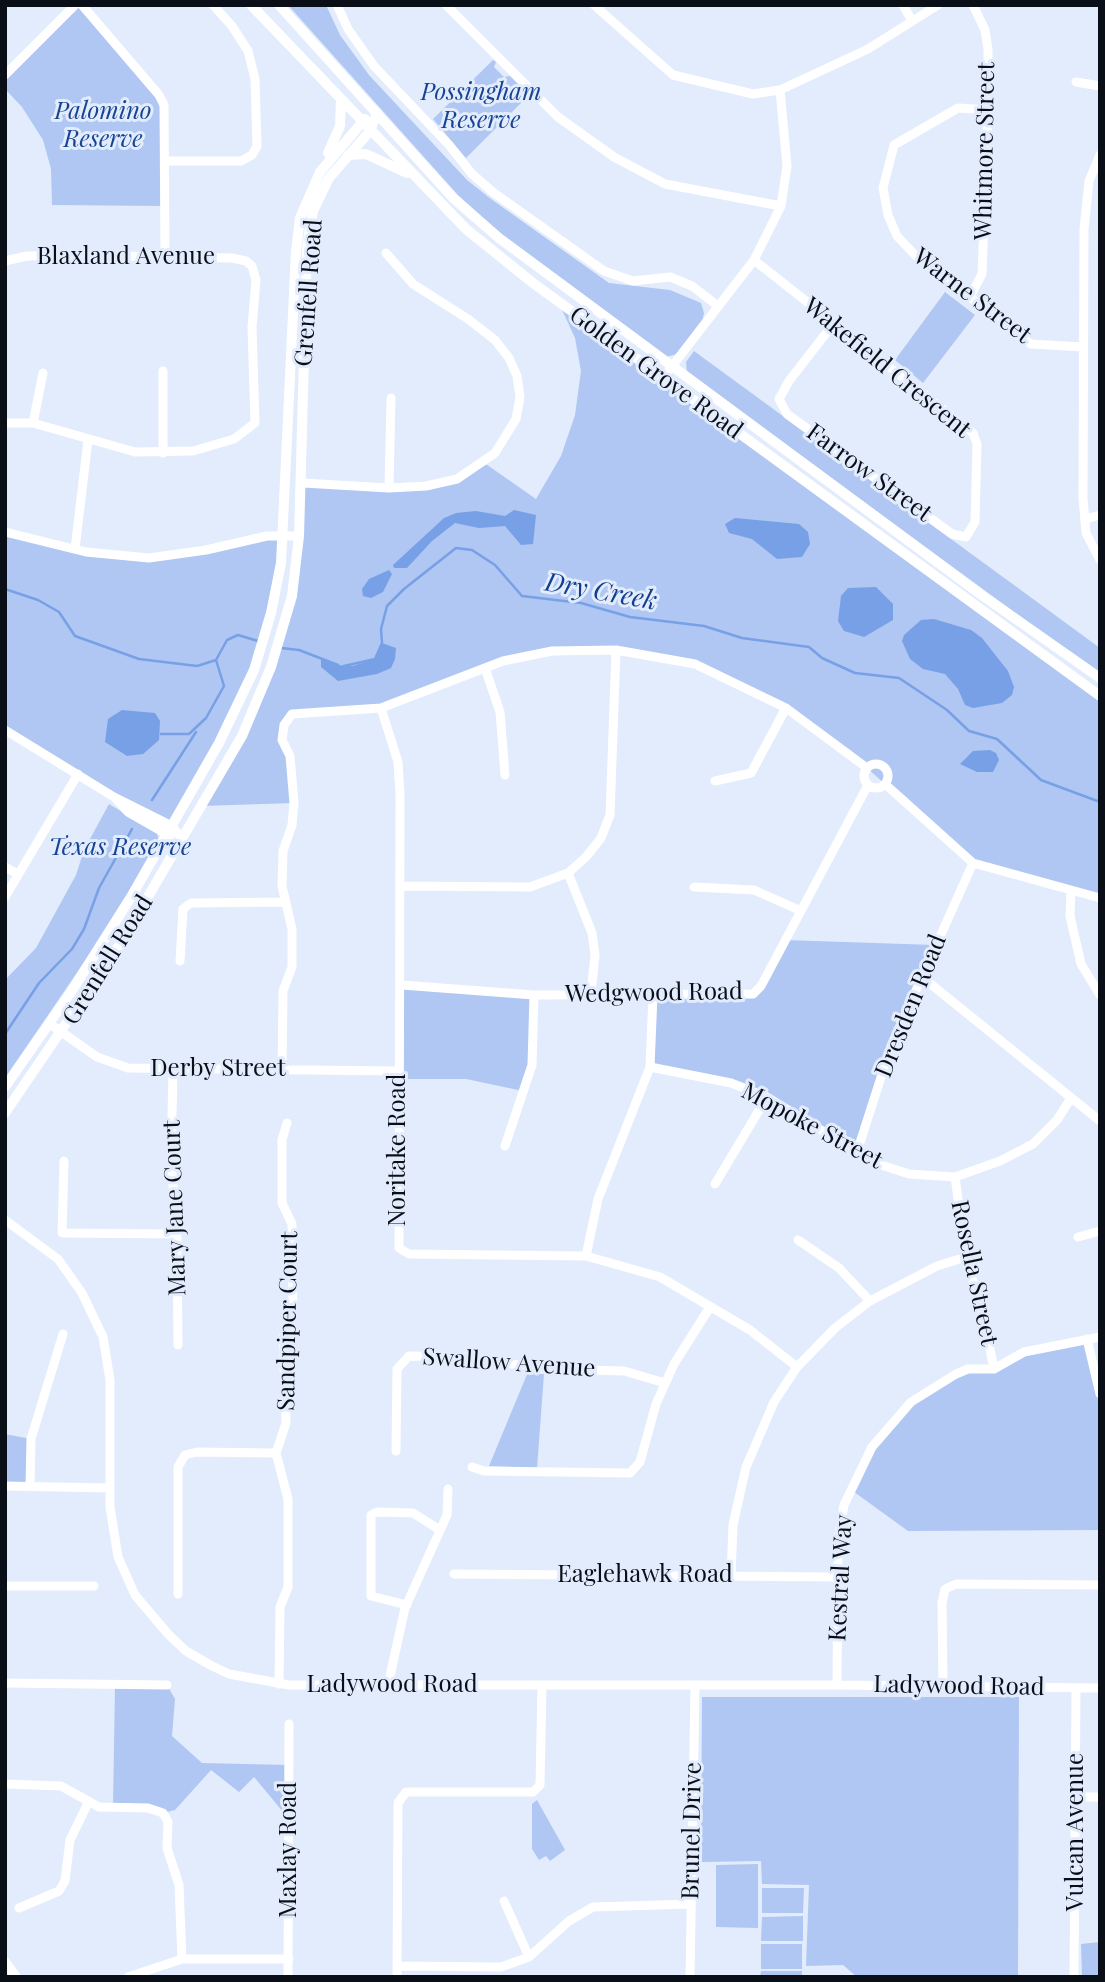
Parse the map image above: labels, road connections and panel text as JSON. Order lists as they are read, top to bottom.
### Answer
{
  "streets": {
    "main road": ["Grenfell Road", "Golden Grove Road"],
    "street": [
      "Whitmore Street",
      "Blaxland Avenue",
      "Warne Street",
      "Wakefield Crescent",
      "Farrow Street",
      "Wedgwood Road",
      "Dresden Road",
      "Derby Street",
      "Mopoke Street",
      "Noritake Road",
      "Mary Jane Court",
      "Rosella Street",
      "Sandpiper Court",
      "Swallow Avenue",
      "Eaglehawk Road",
      "Kestral Way",
      "Ladywood Road",
      "Brunel Drive",
      "Vulcan Avenue",
      "Maxlay Road"
    ]
  },
  "crossings": [
    ["Whitmore Street", "Warne Street"],
    ["Grenfell Road", "Golden Grove Road"],
    ["Grenfell Road", "Derby Street"],
    ["Wakefield Crescent", "Farrow Street"],
    ["Wedgwood Road", "Noritake Road"],
    ["Dresden Road", "Mopoke Street"],
    ["Derby Street", "Noritake Road"],
    ["Derby Street", "Mary Jane Court"],
    ["Mopoke Street", "Rosella Street"],
    ["Rosella Street", "Kestral Way"],
    ["Eaglehawk Road", "Kestral Way"],
    ["Kestral Way", "Ladywood Road"],
    ["Ladywood Road", "Brunel Drive"],
    ["Ladywood Road", "Vulcan Avenue"]
  ],
  "water": ["Dry Creek"],
  "parks": ["Possingham Reserve", "Palomino Reserve", "Texas Reserve"]
}
